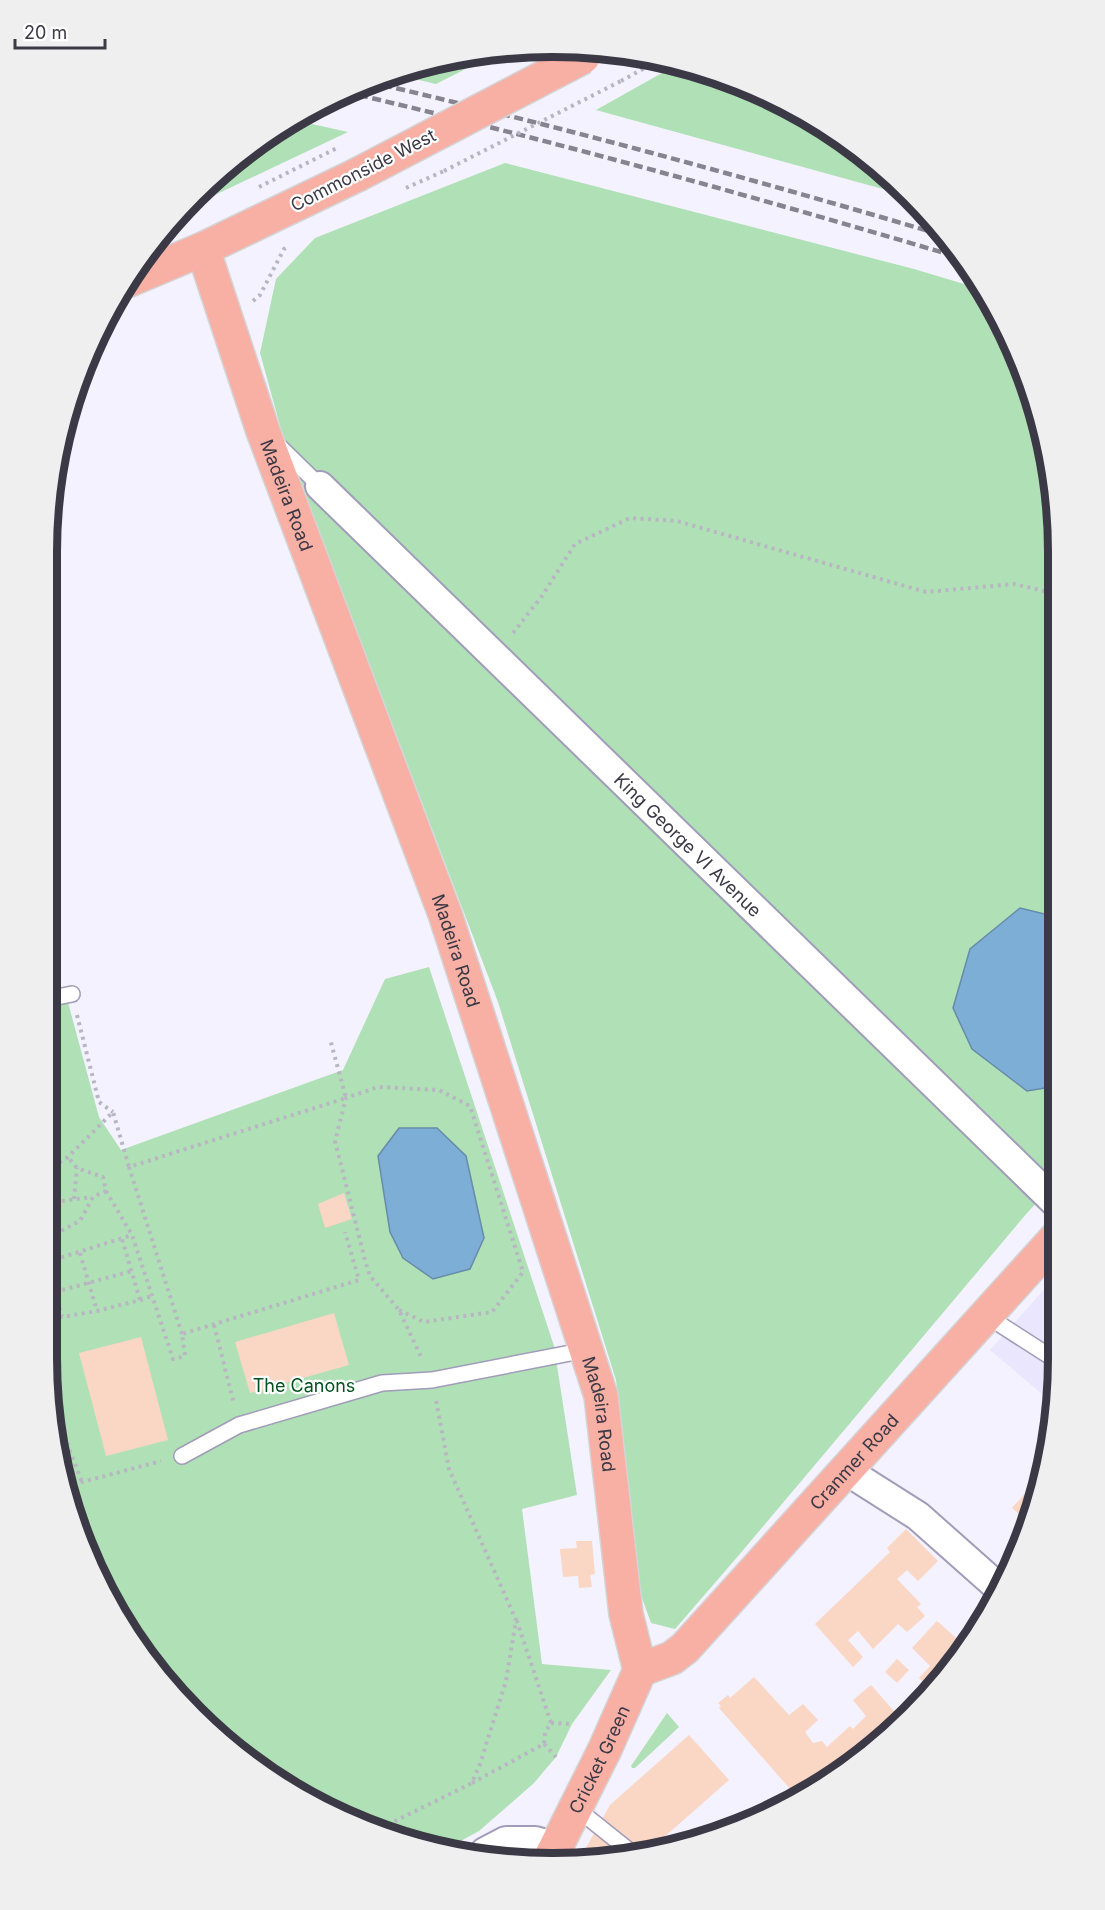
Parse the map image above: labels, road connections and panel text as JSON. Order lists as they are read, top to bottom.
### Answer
{
  "streets": {
    "main road": [
      "Commonside West",
      "Madeira Road",
      "Cranmer Road",
      "Cricket Green"
    ],
    "street": ["King George VI Avenue"]
  },
  "crossings": [
    ["Commonside West", "Madeira Road"],
    ["Madeira Road", "Cranmer Road"],
    ["Madeira Road", "Cricket Green"],
    ["Cranmer Road", "Cricket Green"]
  ],
  "parks": ["The Canons"],
  "scale_bar": "20 m"
}
